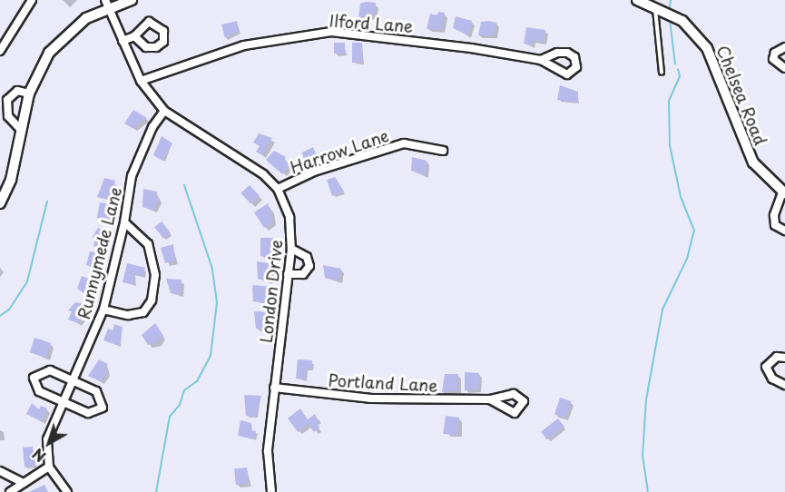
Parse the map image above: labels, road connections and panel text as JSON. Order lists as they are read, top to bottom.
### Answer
{
  "streets": {
    "street": [
      "Ilford Lane",
      "Chelsea Road",
      "Harrow Lane",
      "Runnymede Lane",
      "London Drive",
      "Portland Lane"
    ]
  },
  "crossings": [
    ["Ilford Lane", "London Drive"],
    ["Harrow Lane", "London Drive"],
    ["Runnymede Lane", "London Drive"],
    ["London Drive", "Portland Lane"]
  ],
  "north": "bottom left"
}
